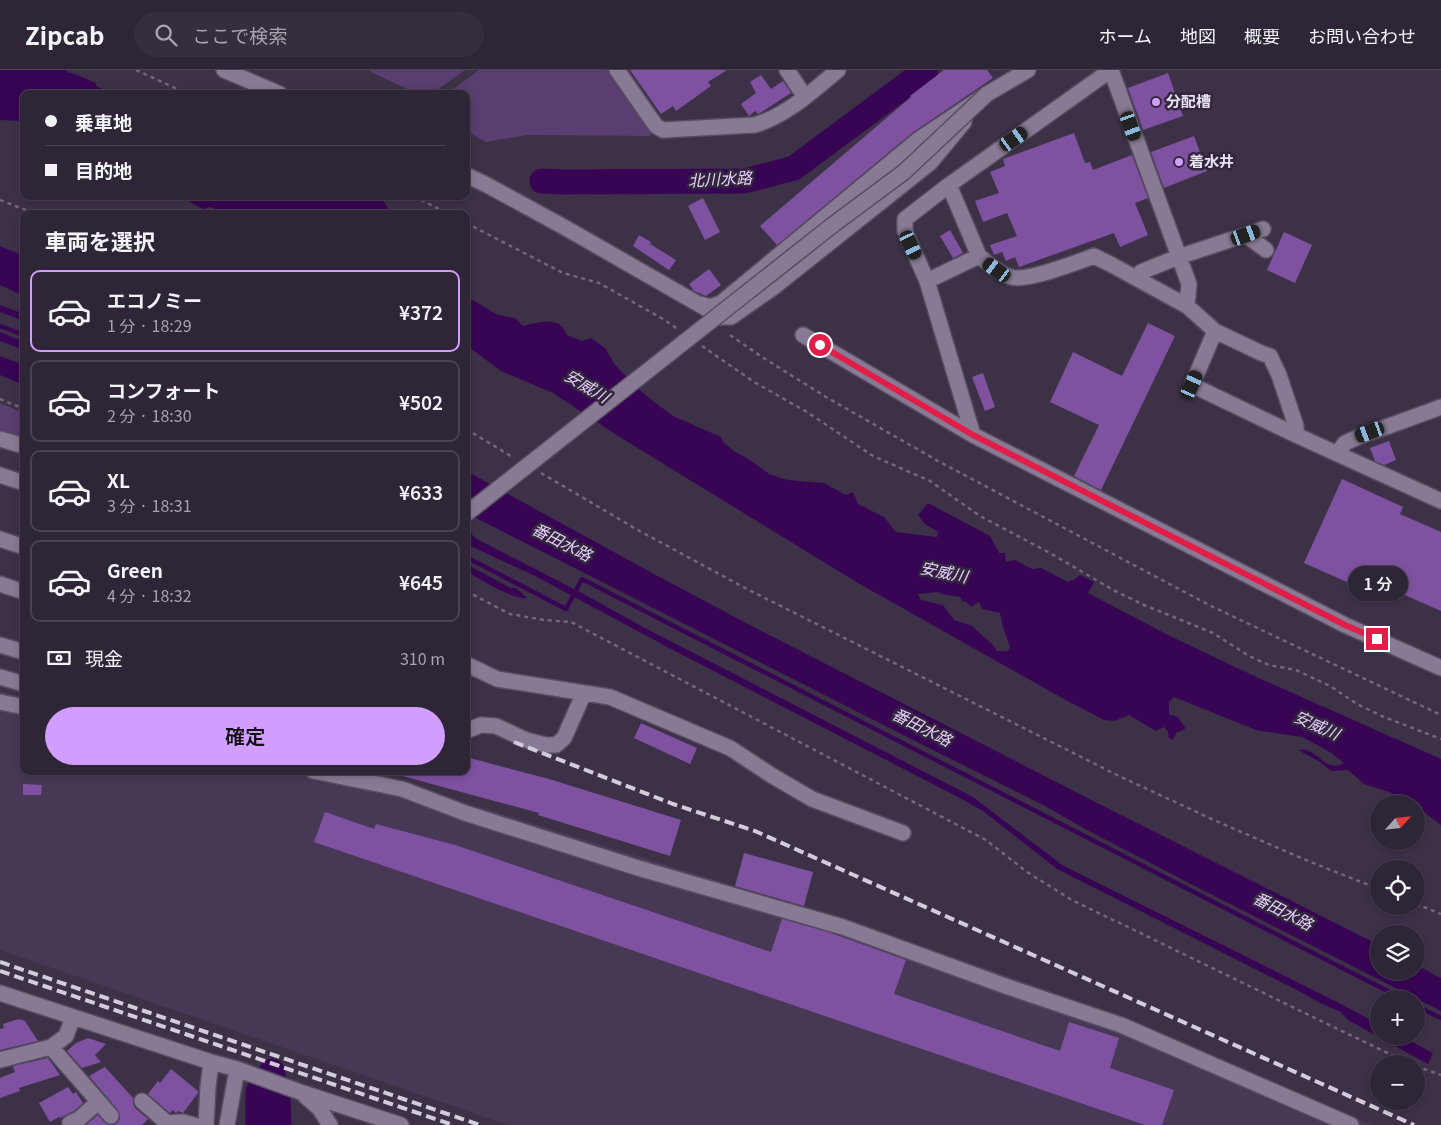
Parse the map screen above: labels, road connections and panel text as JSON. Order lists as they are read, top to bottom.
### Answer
{
  "water": ["北川水路", "安威川", "番田水路"],
  "places": ["分配槽", "着水井"],
  "north": "top right",
  "page": {
    "header": "Zipcab",
    "search": "ここで検索",
    "nav": [
      "ホーム",
      "地図",
      "概要",
      "お問い合わせ"
    ],
    "banner": ["乗車地", "目的地"],
    "heading": "車両を選択",
    "list": [
      {
        "name": "エコノミー",
        "note": "1 分 · 18:29",
        "value": "¥372"
      },
      {
        "name": "コンフォート",
        "note": "2 分 · 18:30",
        "value": "¥502"
      },
      {
        "name": "XL",
        "note": "3 分 · 18:31",
        "value": "¥633"
      },
      {
        "name": "Green",
        "note": "4 分 · 18:32",
        "value": "¥645"
      }
    ],
    "bubble": "1 分",
    "pay": ["現金", "310 m"],
    "buttons": "確定",
    "map_buttons": ["+", "−"]
  }
}
